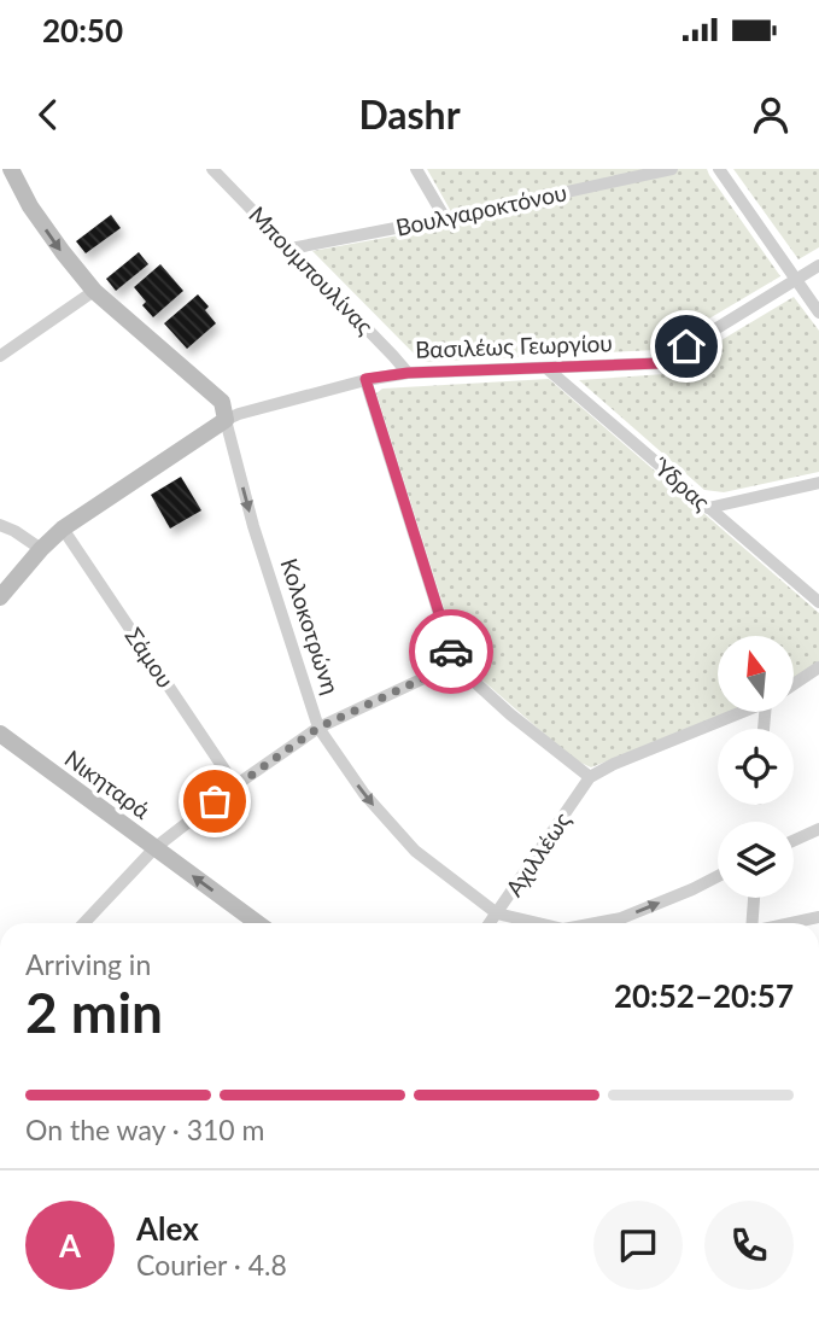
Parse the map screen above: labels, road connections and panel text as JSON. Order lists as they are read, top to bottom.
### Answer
{
  "streets": {
    "street": [
      "Βουλγαροκτόνου",
      "Μπουμπουλίνας",
      "Βασιλέως Γεωργίου",
      "Ύδρας",
      "Κολοκοτρώνη",
      "Σάμου",
      "Νικηταρά",
      "Αχιλλέως"
    ]
  },
  "crossings": [
    ["Βουλγαροκτόνου", "Μπουμπουλίνας"],
    ["Μπουμπουλίνας", "Βασιλέως Γεωργίου"],
    ["Βασιλέως Γεωργίου", "Ύδρας"],
    ["Βασιλέως Γεωργίου", "Κολοκοτρώνη"],
    ["Βασιλέως Γεωργίου", "Σάμου"],
    ["Κολοκοτρώνη", "Αχιλλέως"]
  ],
  "one_way": ["Κολοκοτρώνη", "Νικηταρά"],
  "north": "top",
  "page": {
    "status": "20:50",
    "header": "Dashr",
    "heading": ["2 min", "Arriving in", "20:52–20:57"],
    "panel": ["Alex", "Courier · 4.8"],
    "bar": "On the way · 310 m",
    "round": "A"
  }
}
